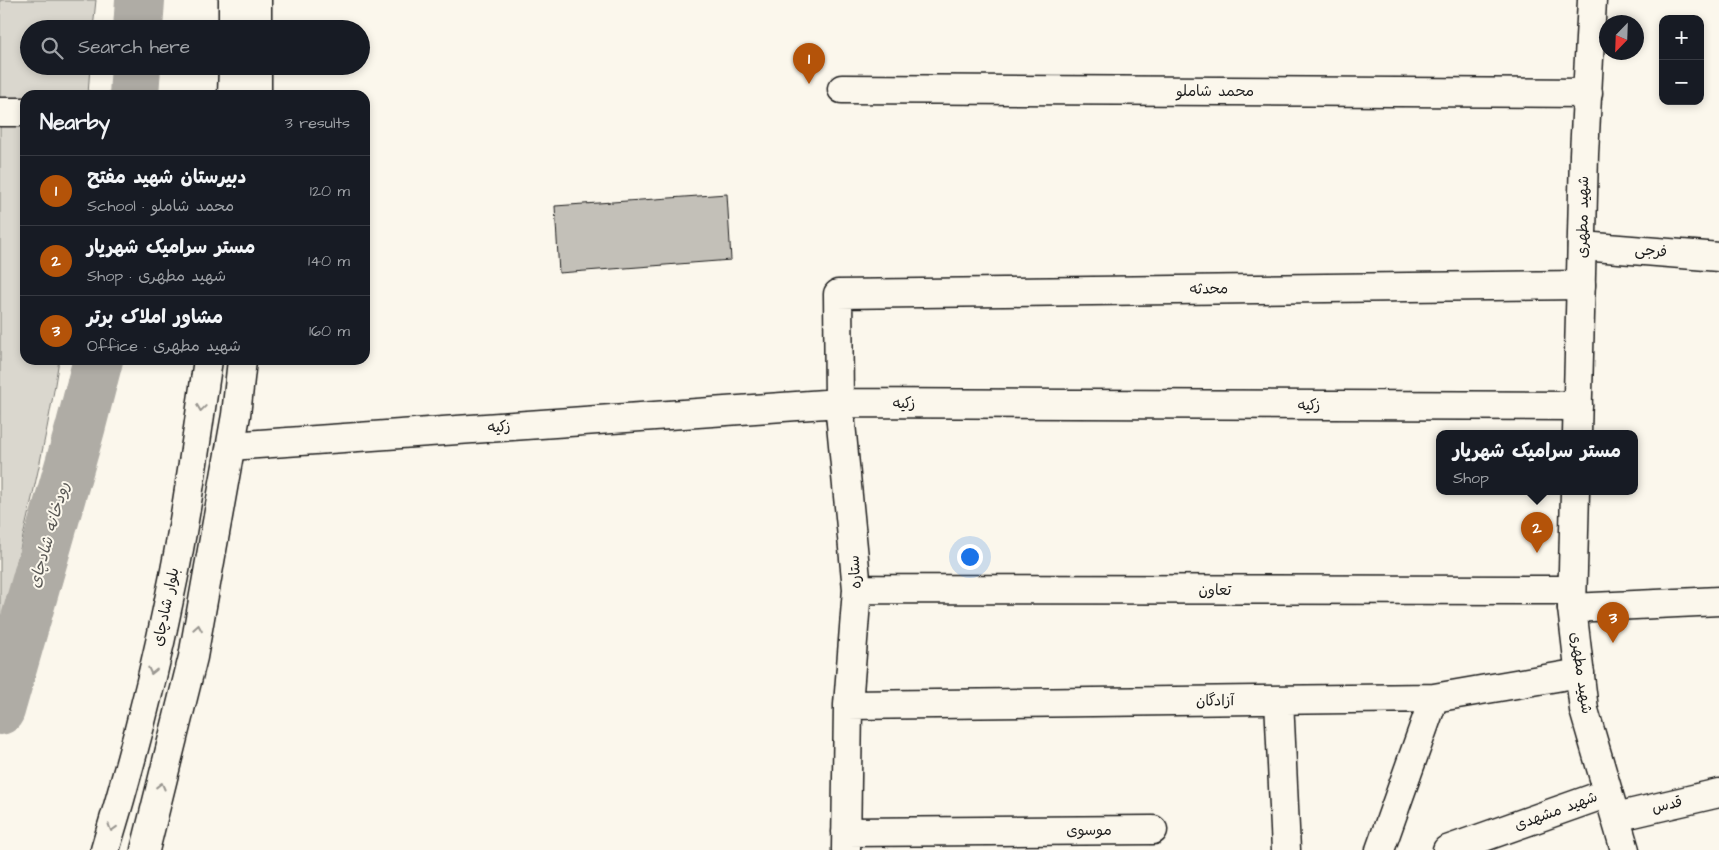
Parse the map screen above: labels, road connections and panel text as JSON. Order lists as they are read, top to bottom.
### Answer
{
  "streets": {
    "street": [
      "محمد شاملو",
      "شهید مطهری",
      "فرجی",
      "محدثه",
      "زکیه",
      "ستاره",
      "تعاون",
      "بلوار شادچای",
      "آزادگان",
      "قدس",
      "شهید مشهدی",
      "موسوی"
    ]
  },
  "crossings": [
    ["محمد شاملو", "شهید مطهری"],
    ["شهید مطهری", "فرجی"],
    ["شهید مطهری", "محدثه"],
    ["شهید مطهری", "زکیه"],
    ["شهید مطهری", "تعاون"],
    ["شهید مطهری", "آزادگان"],
    ["شهید مطهری", "قدس"],
    ["شهید مطهری", "شهید مشهدی"],
    ["محدثه", "ستاره"],
    ["زکیه", "ستاره"],
    ["ستاره", "تعاون"],
    ["ستاره", "آزادگان"],
    ["ستاره", "موسوی"],
    ["قدس", "شهید مشهدی"]
  ],
  "water": ["رودخانه شادچای"],
  "north": "bottom left",
  "page": {
    "map_buttons": ["+", "−"],
    "search": "Search here",
    "pins": ["1", "2", "3"],
    "heading": ["Nearby", "3 results"],
    "list": [
      {
        "mark": "1",
        "name": "دبیرستان شهید مفتح",
        "note": "School · محمد شاملو",
        "value": "120 m"
      },
      {
        "mark": "2",
        "name": "مستر سرامیک شهریار",
        "note": "Shop · شهید مطهری",
        "value": "140 m"
      },
      {
        "mark": "3",
        "name": "مشاور املاک برتر",
        "note": "Office · شهید مطهری",
        "value": "160 m"
      }
    ],
    "popup": ["مستر سرامیک شهریار", "Shop"]
  }
}
